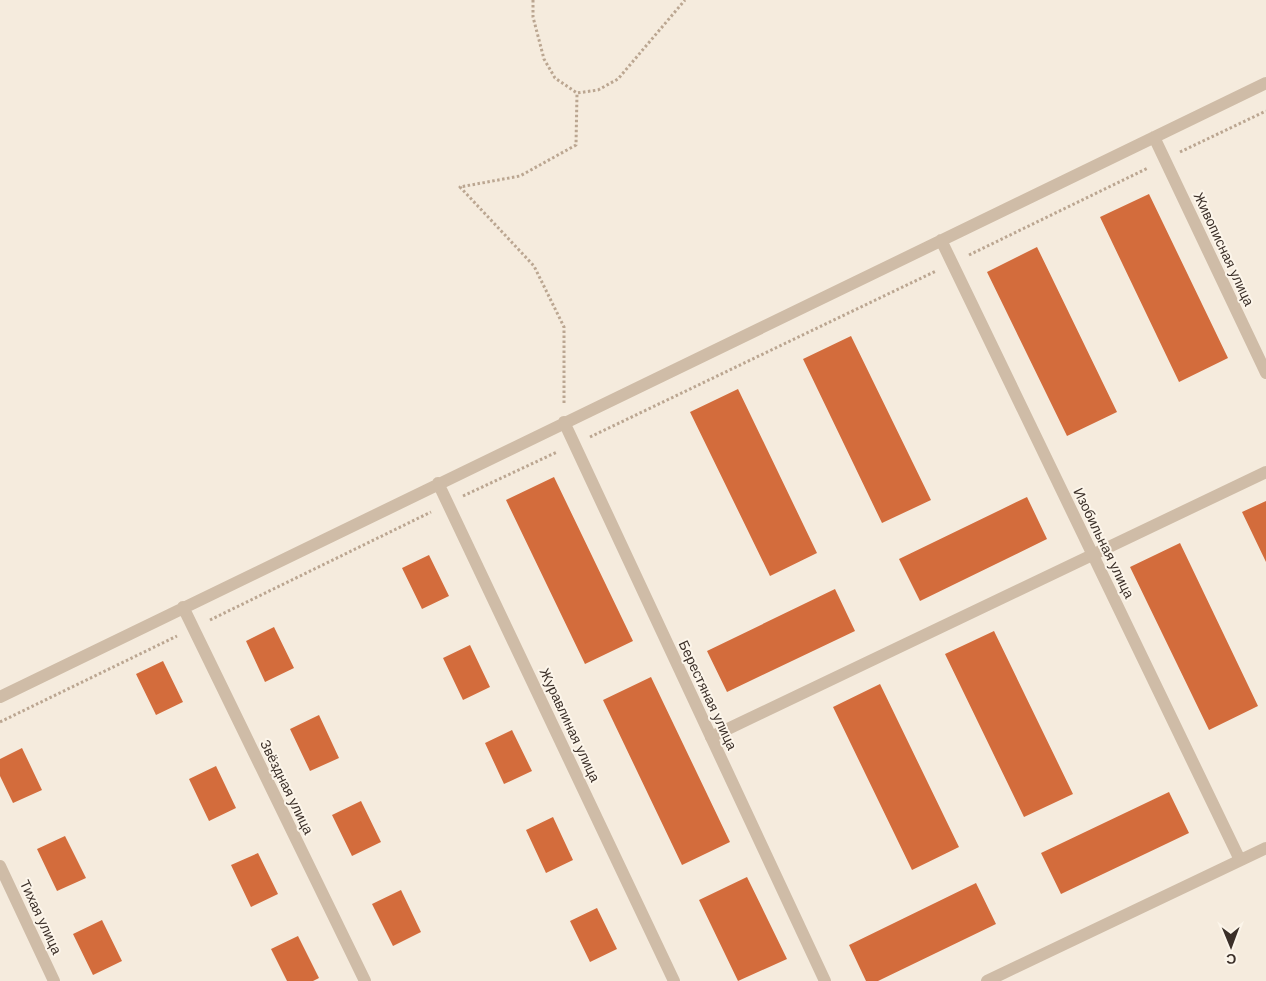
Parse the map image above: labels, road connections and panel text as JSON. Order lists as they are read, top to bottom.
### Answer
{
  "streets": {
    "street": [
      "Живописная улица",
      "Изобильная улица",
      "Берестяная улица",
      "Журавлиная улица",
      "Звёздная улица",
      "Тихая улица"
    ]
  },
  "north": "bottom"
}
